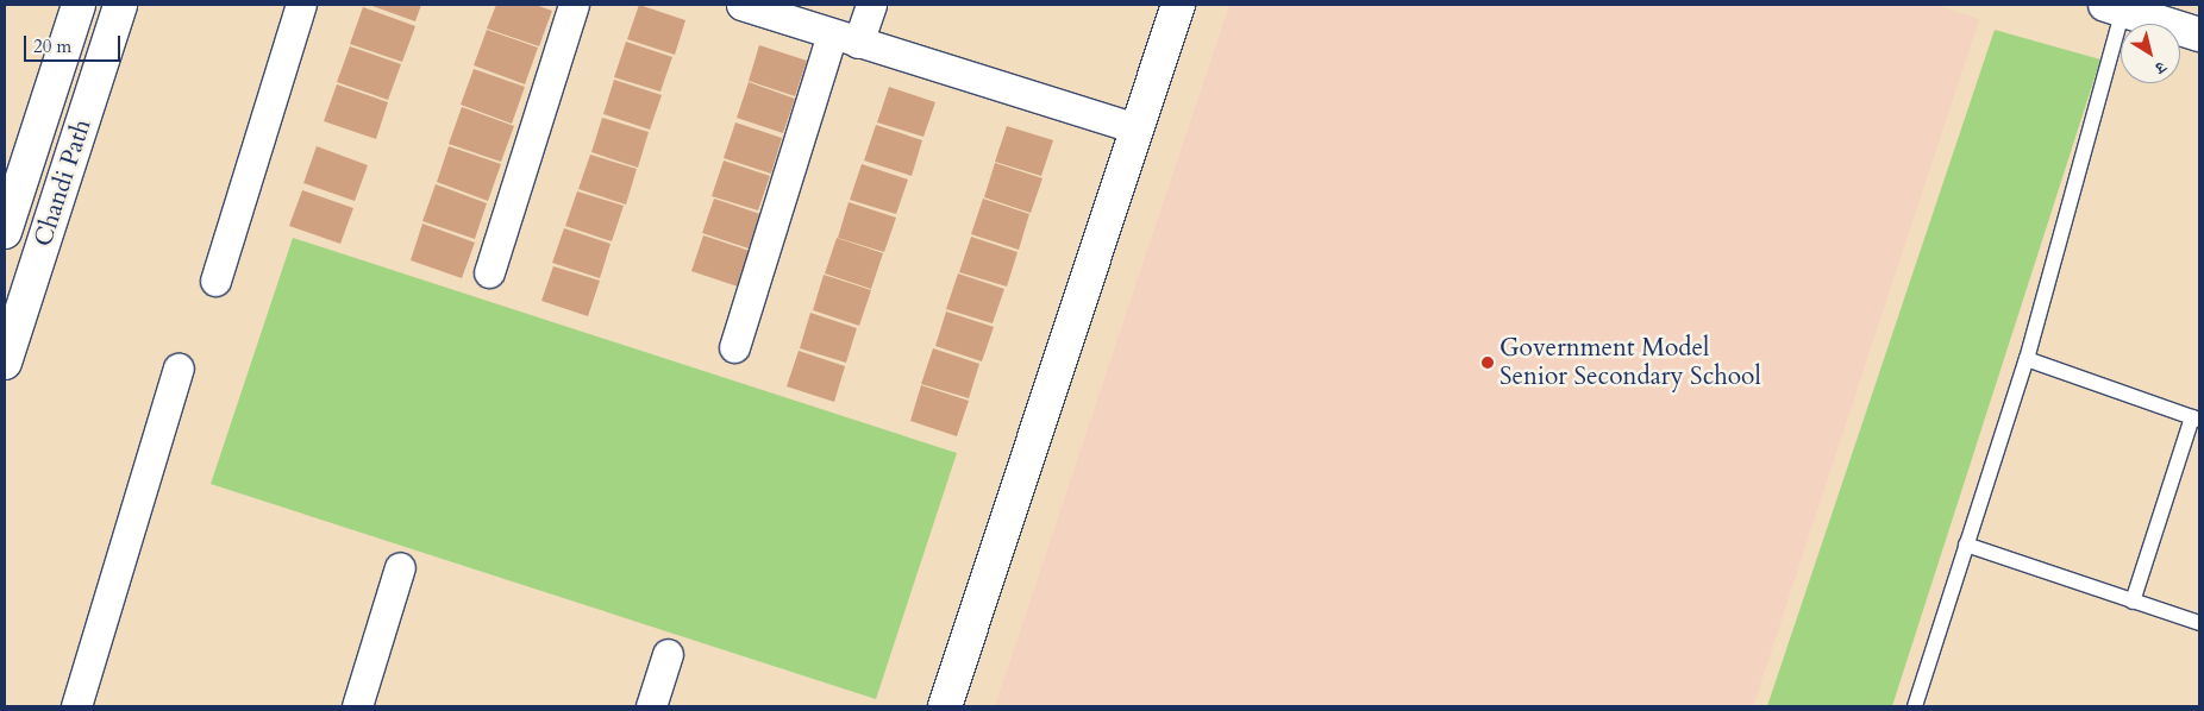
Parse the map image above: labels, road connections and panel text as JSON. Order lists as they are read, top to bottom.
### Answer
{
  "streets": {
    "street": ["Chandi Path"]
  },
  "places": ["Government Model Senior Secondary School"],
  "scale_bar": "20 m",
  "north": "bottom right"
}
